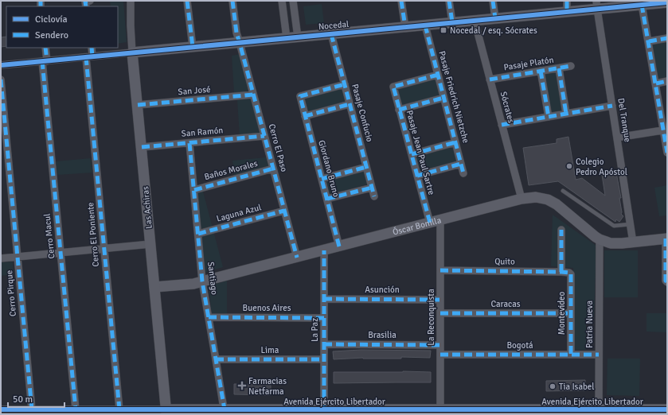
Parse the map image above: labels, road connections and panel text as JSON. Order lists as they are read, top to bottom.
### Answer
{
  "streets": {
    "street": [
      "Nocedal",
      "Pasaje Platón",
      "San José",
      "Pasaje Friedrich Nietzche",
      "Sócrates",
      "Pasaje Confucio",
      "Del Tranque",
      "San Ramón",
      "Cerro El Paso",
      "Pasaje Jean Paul Sartre",
      "Giordano Bruno",
      "Baños Morales",
      "Las Achiras",
      "Laguna Azul",
      "Óscar Bonilla",
      "Cerro El Poniente",
      "Cerro Macul",
      "Quito",
      "Santiago",
      "Asunción",
      "Cerro Pirque",
      "Caracas",
      "Buenos Aires",
      "Montevideo",
      "La Reconquista",
      "Patria Nueva",
      "La Paz",
      "Brasilia",
      "Bogotá",
      "Lima",
      "Avenida Ejército Libertador"
    ]
  },
  "crossings": [
    ["Nocedal", "Pasaje Friedrich Nietzche"],
    ["Nocedal", "Sócrates"],
    ["Nocedal", "Pasaje Confucio"],
    ["Nocedal", "Del Tranque"],
    ["Nocedal", "Cerro El Paso"],
    ["Nocedal", "Las Achiras"],
    ["Nocedal", "Cerro El Poniente"],
    ["Nocedal", "Cerro Macul"],
    ["Pasaje Platón", "Sócrates"],
    ["San José", "Cerro El Paso"],
    ["San José", "Las Achiras"],
    ["Pasaje Friedrich Nietzche", "Pasaje Jean Paul Sartre"],
    ["Sócrates", "Óscar Bonilla"],
    ["Pasaje Confucio", "Giordano Bruno"],
    ["Del Tranque", "Óscar Bonilla"],
    ["San Ramón", "Cerro El Paso"],
    ["San Ramón", "Las Achiras"],
    ["San Ramón", "Santiago"],
    ["Cerro El Paso", "Baños Morales"],
    ["Cerro El Paso", "Laguna Azul"],
    ["Cerro El Paso", "Óscar Bonilla"],
    ["Pasaje Jean Paul Sartre", "Óscar Bonilla"],
    ["Giordano Bruno", "Óscar Bonilla"],
    ["Baños Morales", "Santiago"],
    ["Las Achiras", "Óscar Bonilla"],
    ["Las Achiras", "Avenida Ejército Libertador"],
    ["Laguna Azul", "Santiago"],
    ["Óscar Bonilla", "Santiago"],
    ["Óscar Bonilla", "La Reconquista"],
    ["Óscar Bonilla", "Patria Nueva"],
    ["Óscar Bonilla", "La Paz"],
    ["Cerro El Poniente", "Avenida Ejército Libertador"],
    ["Cerro Macul", "Avenida Ejército Libertador"],
    ["Quito", "Montevideo"],
    ["Quito", "La Reconquista"],
    ["Santiago", "Buenos Aires"],
    ["Santiago", "Lima"],
    ["Santiago", "Avenida Ejército Libertador"],
    ["Asunción", "La Reconquista"],
    ["Asunción", "La Paz"],
    ["Cerro Pirque", "Avenida Ejército Libertador"],
    ["Caracas", "Montevideo"],
    ["Caracas", "La Reconquista"],
    ["Buenos Aires", "La Paz"],
    ["Montevideo", "Bogotá"],
    ["La Reconquista", "Brasilia"],
    ["La Reconquista", "Bogotá"],
    ["La Reconquista", "Avenida Ejército Libertador"],
    ["Patria Nueva", "Bogotá"],
    ["Patria Nueva", "Avenida Ejército Libertador"],
    ["La Paz", "Brasilia"],
    ["La Paz", "Lima"],
    ["La Paz", "Avenida Ejército Libertador"]
  ],
  "places": {
    "transit": ["Nocedal / esq. Sócrates"],
    "other": ["Colegio Pedro Apóstol", "Tia Isabel"],
    "health": ["Farmacias Netfarma"]
  },
  "legend": ["Ciclovía", "Sendero"],
  "scale_bar": "50 m"
}
